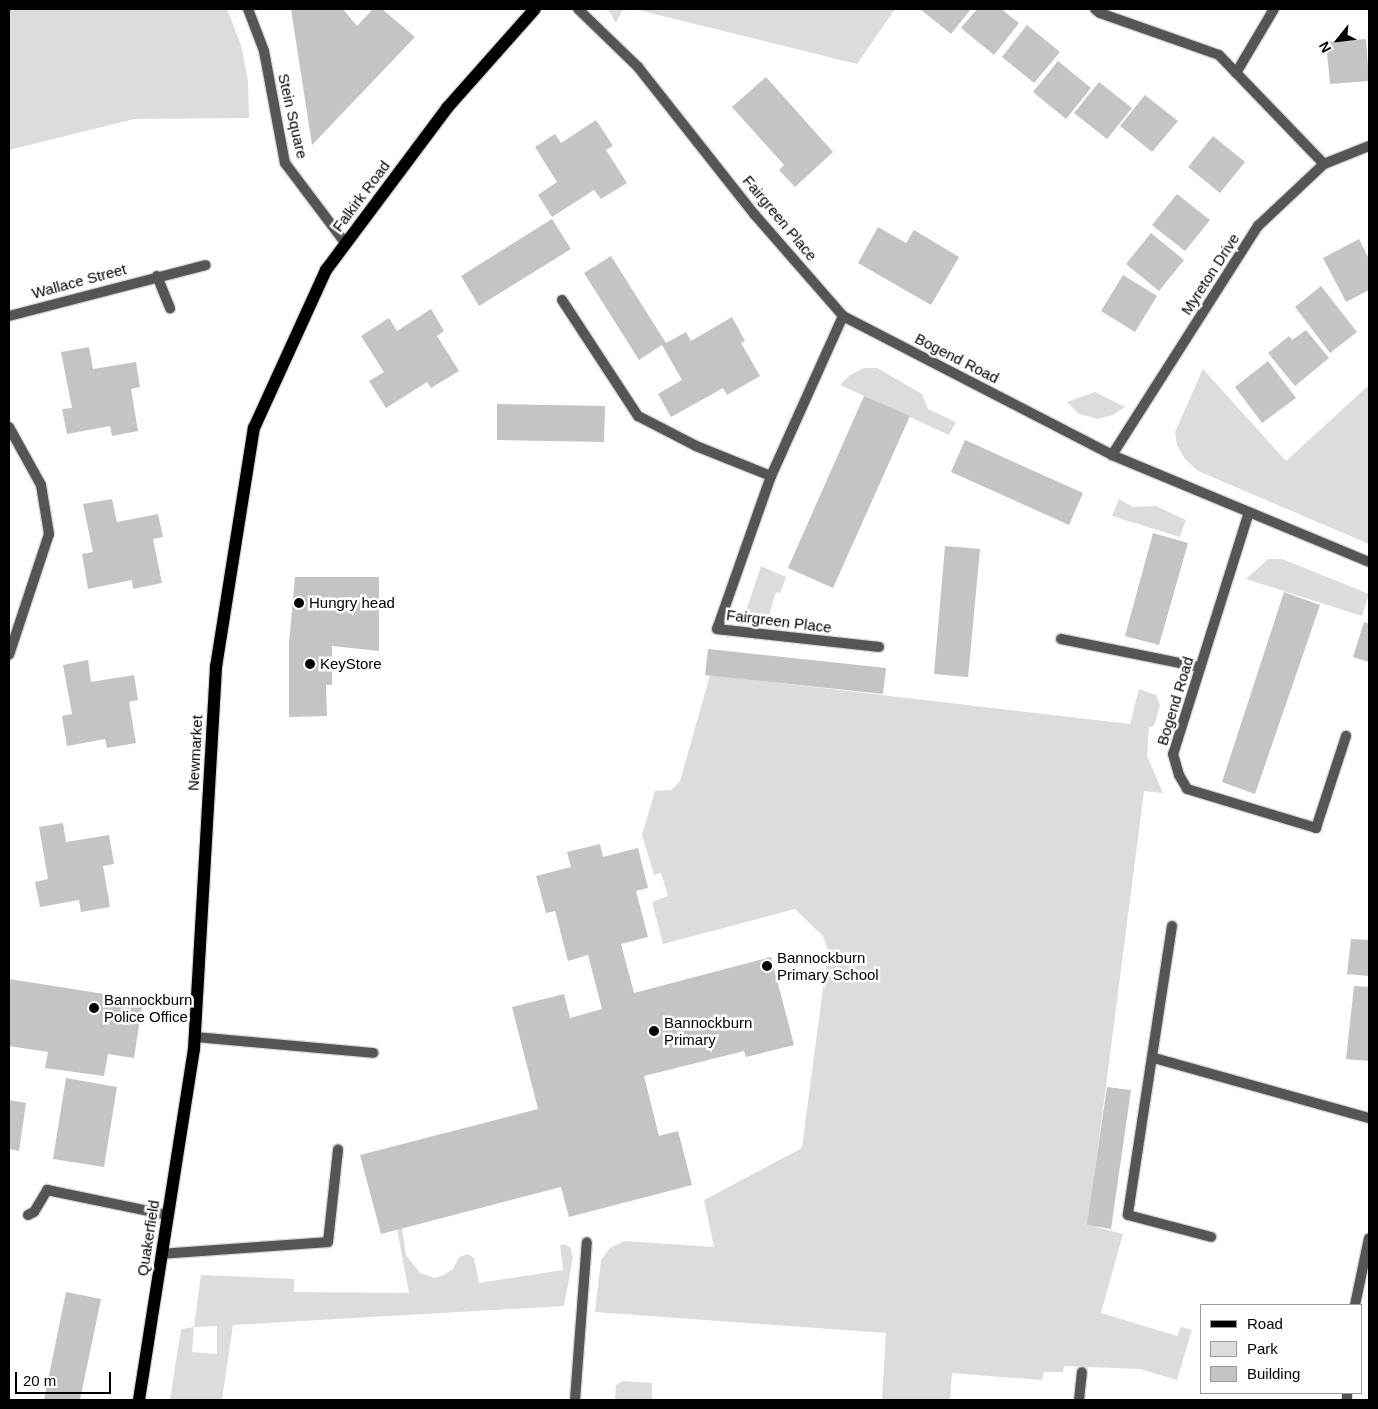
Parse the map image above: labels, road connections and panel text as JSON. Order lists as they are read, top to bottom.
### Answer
{
  "streets": {
    "main road": ["Falkirk Road", "Newmarket", "Quakerfield"],
    "street": [
      "Stein Square",
      "Fairgreen Place",
      "Myreton Drive",
      "Wallace Street",
      "Bogend Road"
    ]
  },
  "crossings": [
    ["Stein Square", "Falkirk Road"],
    ["Falkirk Road", "Newmarket"],
    ["Fairgreen Place", "Bogend Road"],
    ["Myreton Drive", "Bogend Road"],
    ["Newmarket", "Quakerfield"]
  ],
  "places": [
    "Hungry head",
    "KeyStore",
    "Bannockburn Primary School",
    "Bannockburn Police Office",
    "Bannockburn Primary"
  ],
  "legend": ["Road", "Park", "Building"],
  "scale_bar": "20 m",
  "north": "bottom left"
}
